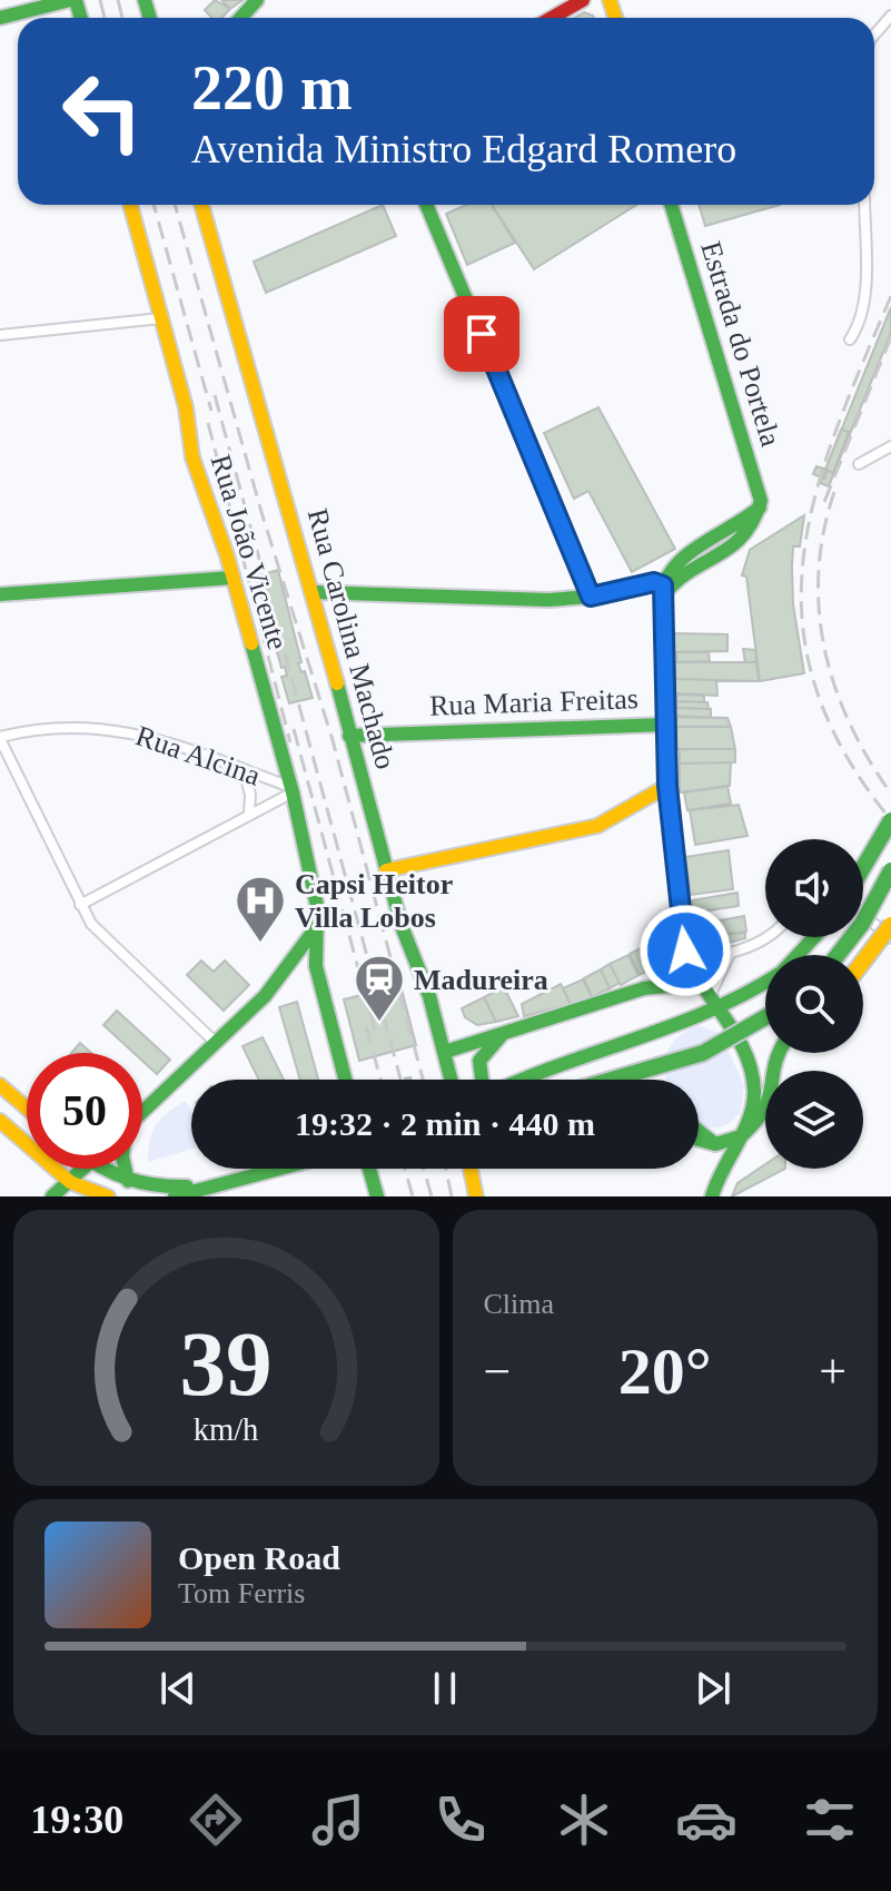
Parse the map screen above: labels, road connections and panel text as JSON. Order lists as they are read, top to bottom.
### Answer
{
  "streets": {
    "main road": [
      "Estrada do Portela",
      "Rua João Vicente",
      "Rua Carolina Machado",
      "Rua Maria Freitas"
    ],
    "street": ["Rua Alcina"]
  },
  "crossings": [
    ["Rua João Vicente", "Rua Alcina"],
    ["Rua Carolina Machado", "Rua Maria Freitas"]
  ],
  "places": {
    "hospital": ["Capsi Heitor Villa Lobos"],
    "station": ["Madureira"]
  },
  "page": {
    "turn": ["220 m", "Avenida Ministro Edgard Romero"],
    "limit": "50",
    "trip": "19:32 · 2 min · 440 m",
    "tile": "Clima",
    "heat": ["−", "20°", "+"],
    "song": ["Open Road", "Tom Ferris"],
    "tabs": "19:30",
    "gauge": ["39", "km/h"]
  }
}
